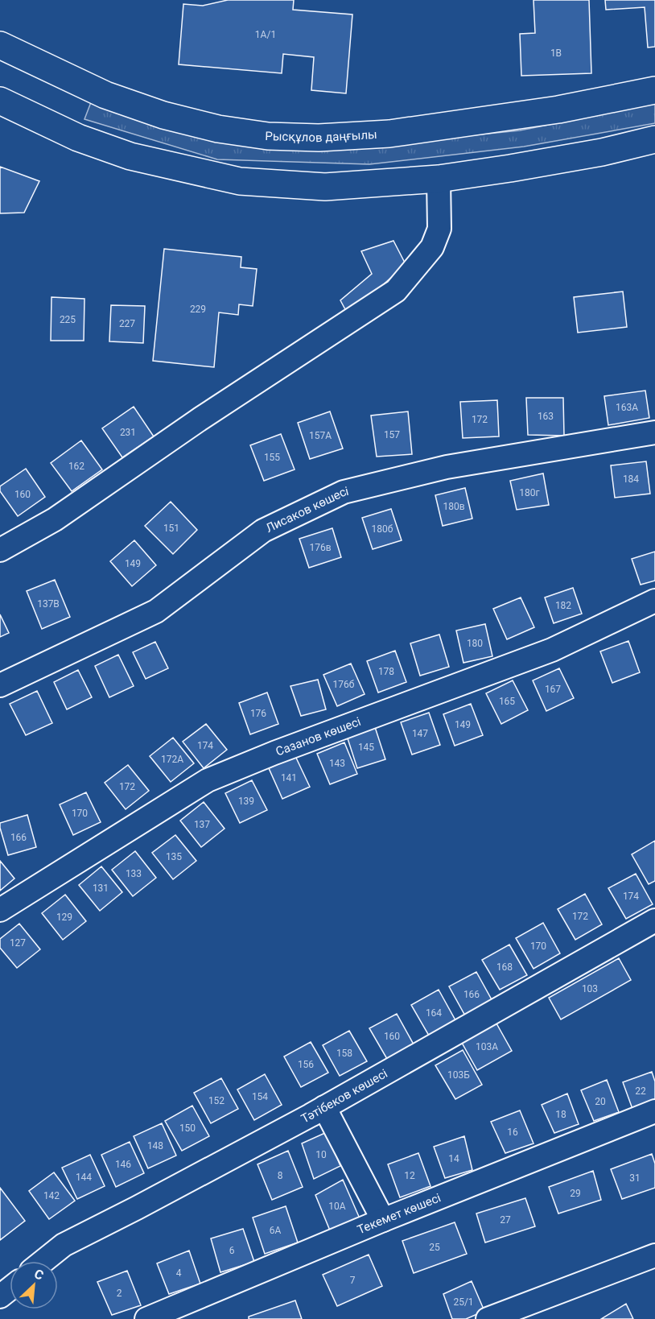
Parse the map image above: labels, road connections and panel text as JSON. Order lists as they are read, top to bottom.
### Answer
{
  "streets": {
    "main road": ["Рысқұлов даңғылы"],
    "street": [
      "Лисаков көшесі",
      "Сазанов көшесі",
      "Тәтібеков көшесі",
      "Текемет көшесі"
    ]
  },
  "house_numbers": [
    "1А/1",
    "1В",
    "229",
    "225",
    "227",
    "163А",
    "163",
    "172",
    "231",
    "157",
    "157А",
    "155",
    "162",
    "184",
    "180г",
    "160",
    "180в",
    "151",
    "180б",
    "176в",
    "149",
    "137В",
    "182",
    "180",
    "178",
    "176б",
    "167",
    "165",
    "176",
    "149",
    "147",
    "174",
    "145",
    "172А",
    "143",
    "141",
    "172",
    "139",
    "170",
    "137",
    "166",
    "135",
    "133",
    "131",
    "174",
    "172",
    "129",
    "127",
    "170",
    "168",
    "103",
    "166",
    "164",
    "160",
    "103А",
    "158",
    "156",
    "103Б",
    "22",
    "154",
    "152",
    "20",
    "18",
    "150",
    "16",
    "148",
    "10",
    "14",
    "146",
    "8",
    "12",
    "144",
    "31",
    "29",
    "142",
    "10А",
    "27",
    "6А",
    "25",
    "6",
    "4",
    "7",
    "2",
    "25/1"
  ],
  "north": "top right"
}
